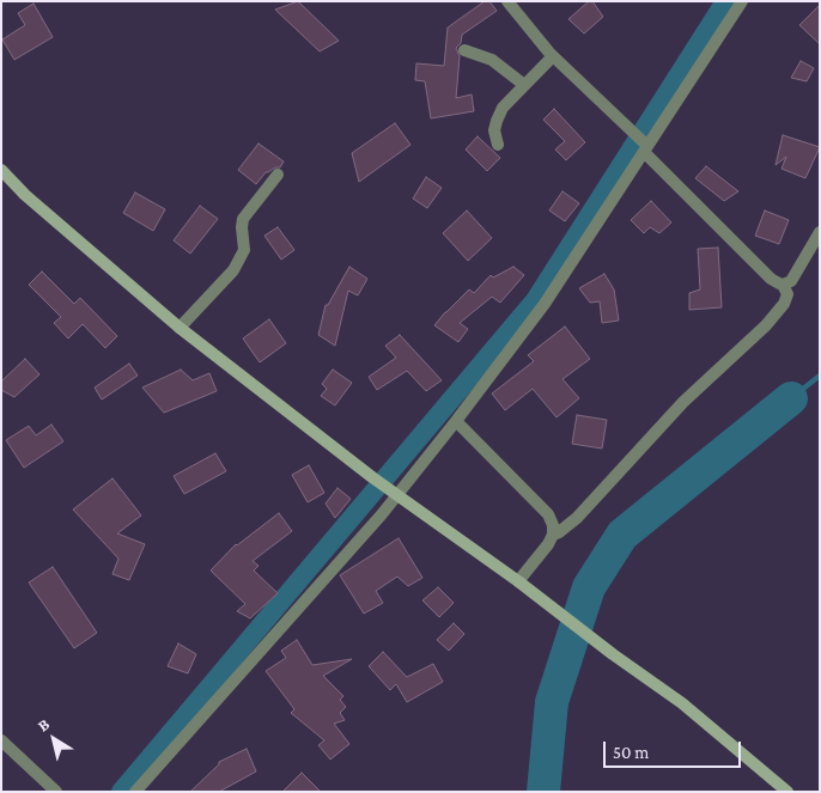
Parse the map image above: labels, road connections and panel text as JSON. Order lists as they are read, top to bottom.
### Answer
{
  "scale_bar": "50 m",
  "north": "top left"
}
